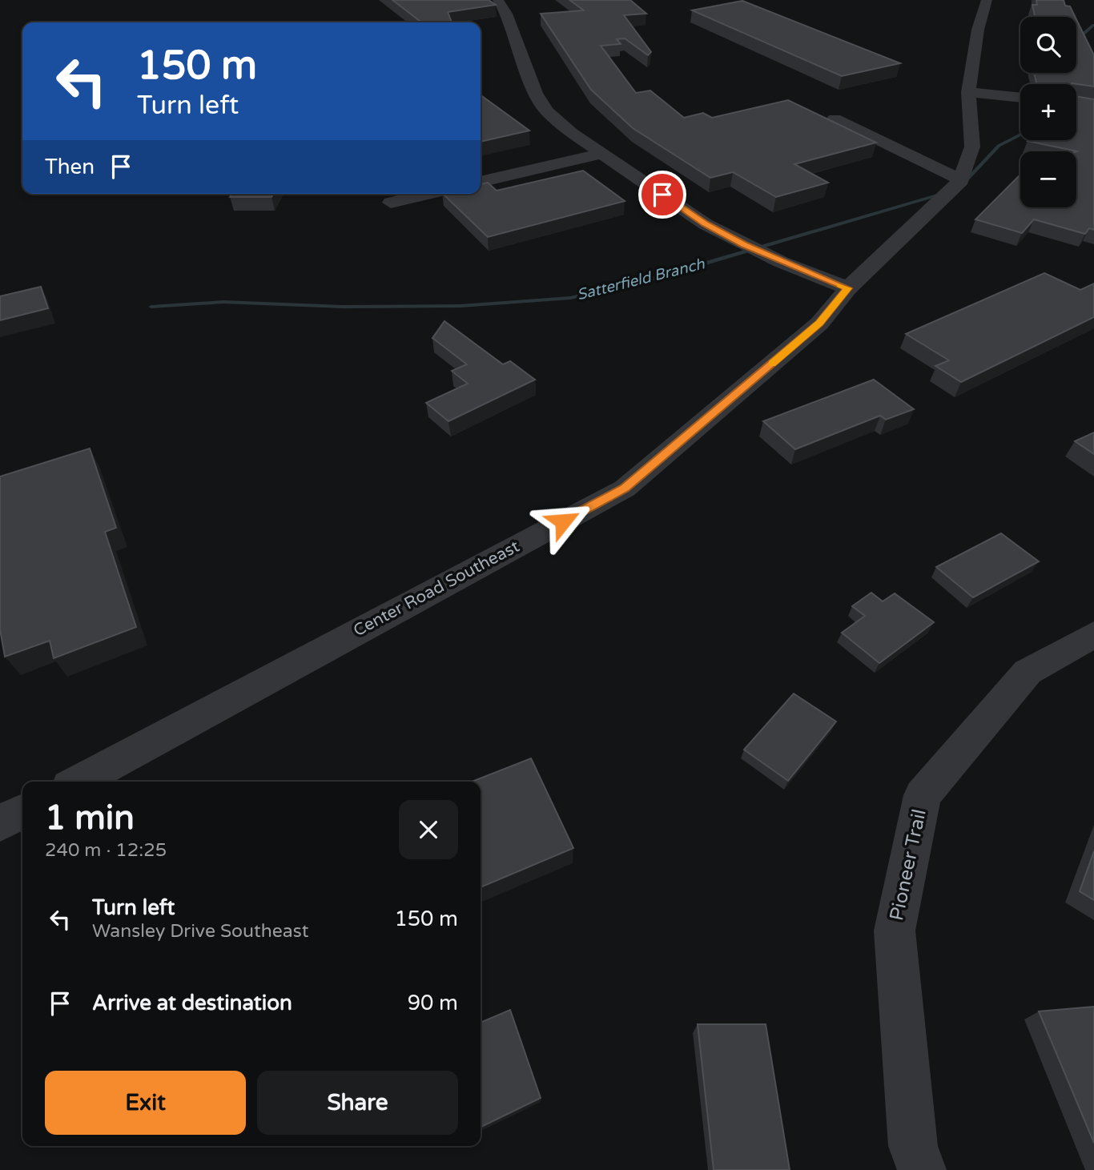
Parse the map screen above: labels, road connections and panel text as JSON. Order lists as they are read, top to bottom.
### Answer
{
  "streets": {
    "street": ["Center Road Southeast", "Pioneer Trail"]
  },
  "water": ["Satterfield Branch"],
  "page": {
    "map_buttons": ["+", "−"],
    "turn": ["150 m", "Turn left"],
    "then": "Then",
    "heading": ["1 min", "240 m · 12:25"],
    "list": [
      {
        "name": "Turn left",
        "note": "Wansley Drive Southeast",
        "value": "150 m"
      },
      {
        "name": "Arrive at destination",
        "value": "90 m"
      }
    ],
    "buttons": ["Exit", "Share"]
  }
}
